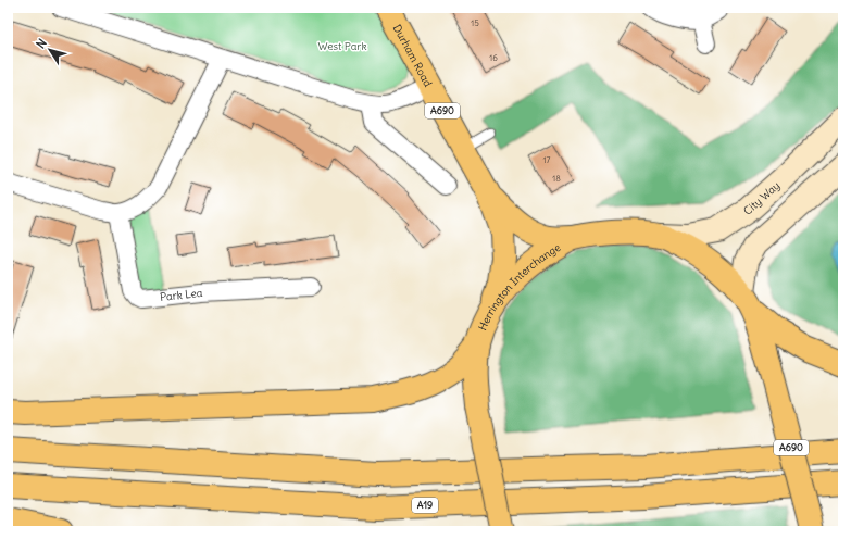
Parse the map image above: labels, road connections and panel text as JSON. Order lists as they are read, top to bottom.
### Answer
{
  "streets": {
    "highway": [
      "Durham Road",
      "A690",
      "Herrington Interchange",
      "A19"
    ],
    "main road": ["City Way"],
    "street": ["Park Lea"]
  },
  "crossings": [
    ["Durham Road", "A690"],
    ["A690", "Herrington Interchange"],
    ["City Way", "Herrington Interchange"]
  ],
  "parks": ["West Park"],
  "house_numbers": [
    "15",
    "16",
    "17",
    "18"
  ],
  "north": "top left"
}
